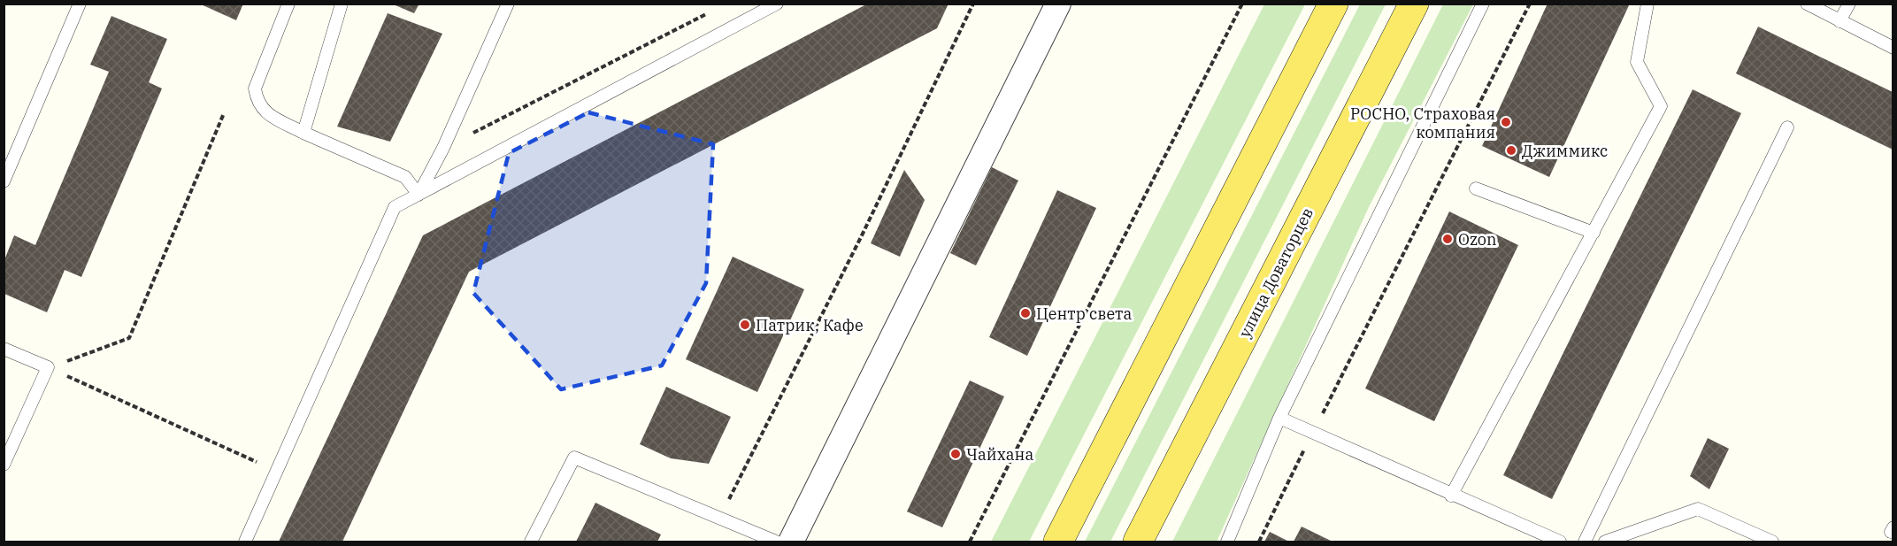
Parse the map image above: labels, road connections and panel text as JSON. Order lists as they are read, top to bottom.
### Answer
{
  "streets": {
    "main road": ["улица Доваторцев"]
  },
  "places": [
    "РОСНО, Страховая компания",
    "Джиммикс",
    "Ozon",
    "Центр света",
    "Патрик, Кафе",
    "Чайхана"
  ]
}
